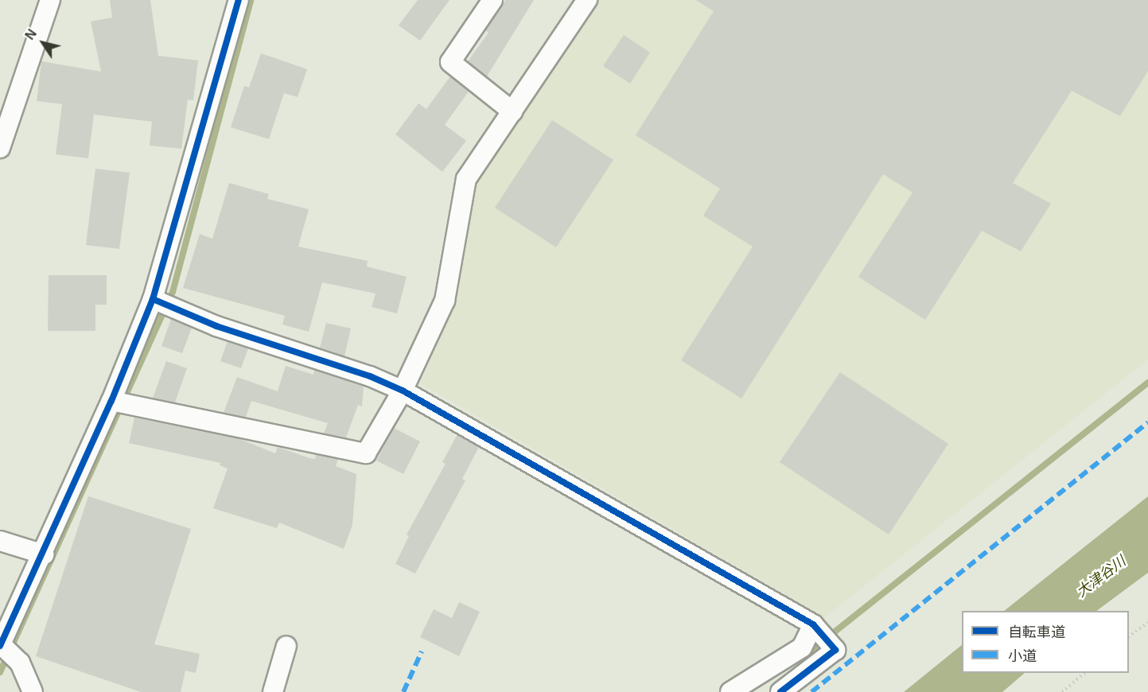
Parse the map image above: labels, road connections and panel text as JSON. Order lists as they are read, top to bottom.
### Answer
{
  "water": ["大津谷川"],
  "legend": ["自転車道", "小道"],
  "north": "top left"
}
